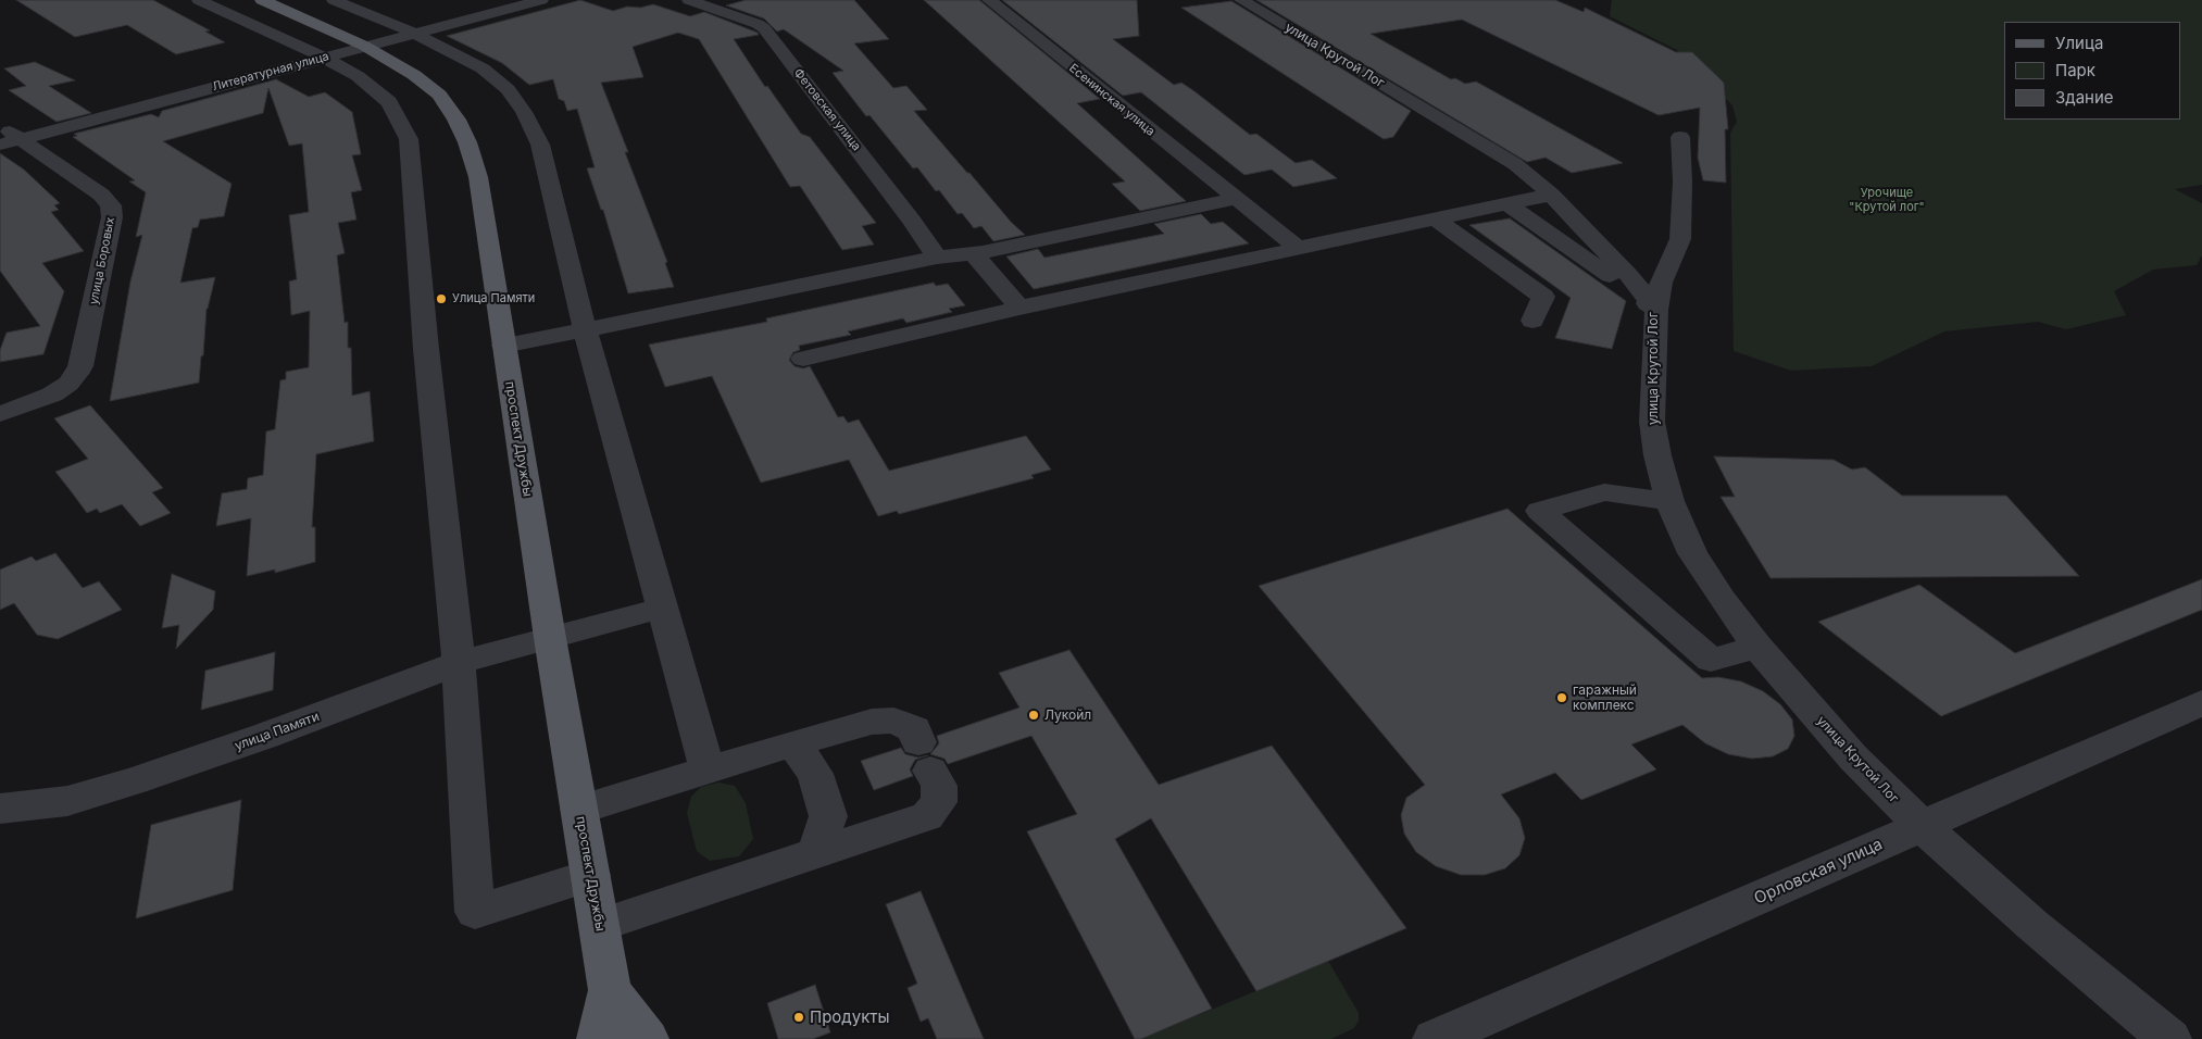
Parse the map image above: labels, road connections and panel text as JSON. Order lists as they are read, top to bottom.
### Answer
{
  "streets": {
    "main road": ["проспект Дружбы"],
    "street": [
      "улица Крутой Лог",
      "Литературная улица",
      "Есенинская улица",
      "Фетовская улица",
      "улица Боровых",
      "улица Памяти",
      "Орловская улица"
    ]
  },
  "crossings": [
    ["улица Крутой Лог", "Орловская улица"],
    ["Литературная улица", "улица Боровых"],
    ["Литературная улица", "проспект Дружбы"],
    ["проспект Дружбы", "улица Памяти"]
  ],
  "parks": ["Урочище \"Крутой лог\""],
  "places": [
    "Улица Памяти",
    "гаражный комплекс",
    "Лукойл",
    "Продукты"
  ],
  "legend": ["Улица", "Парк", "Здание"]
}
